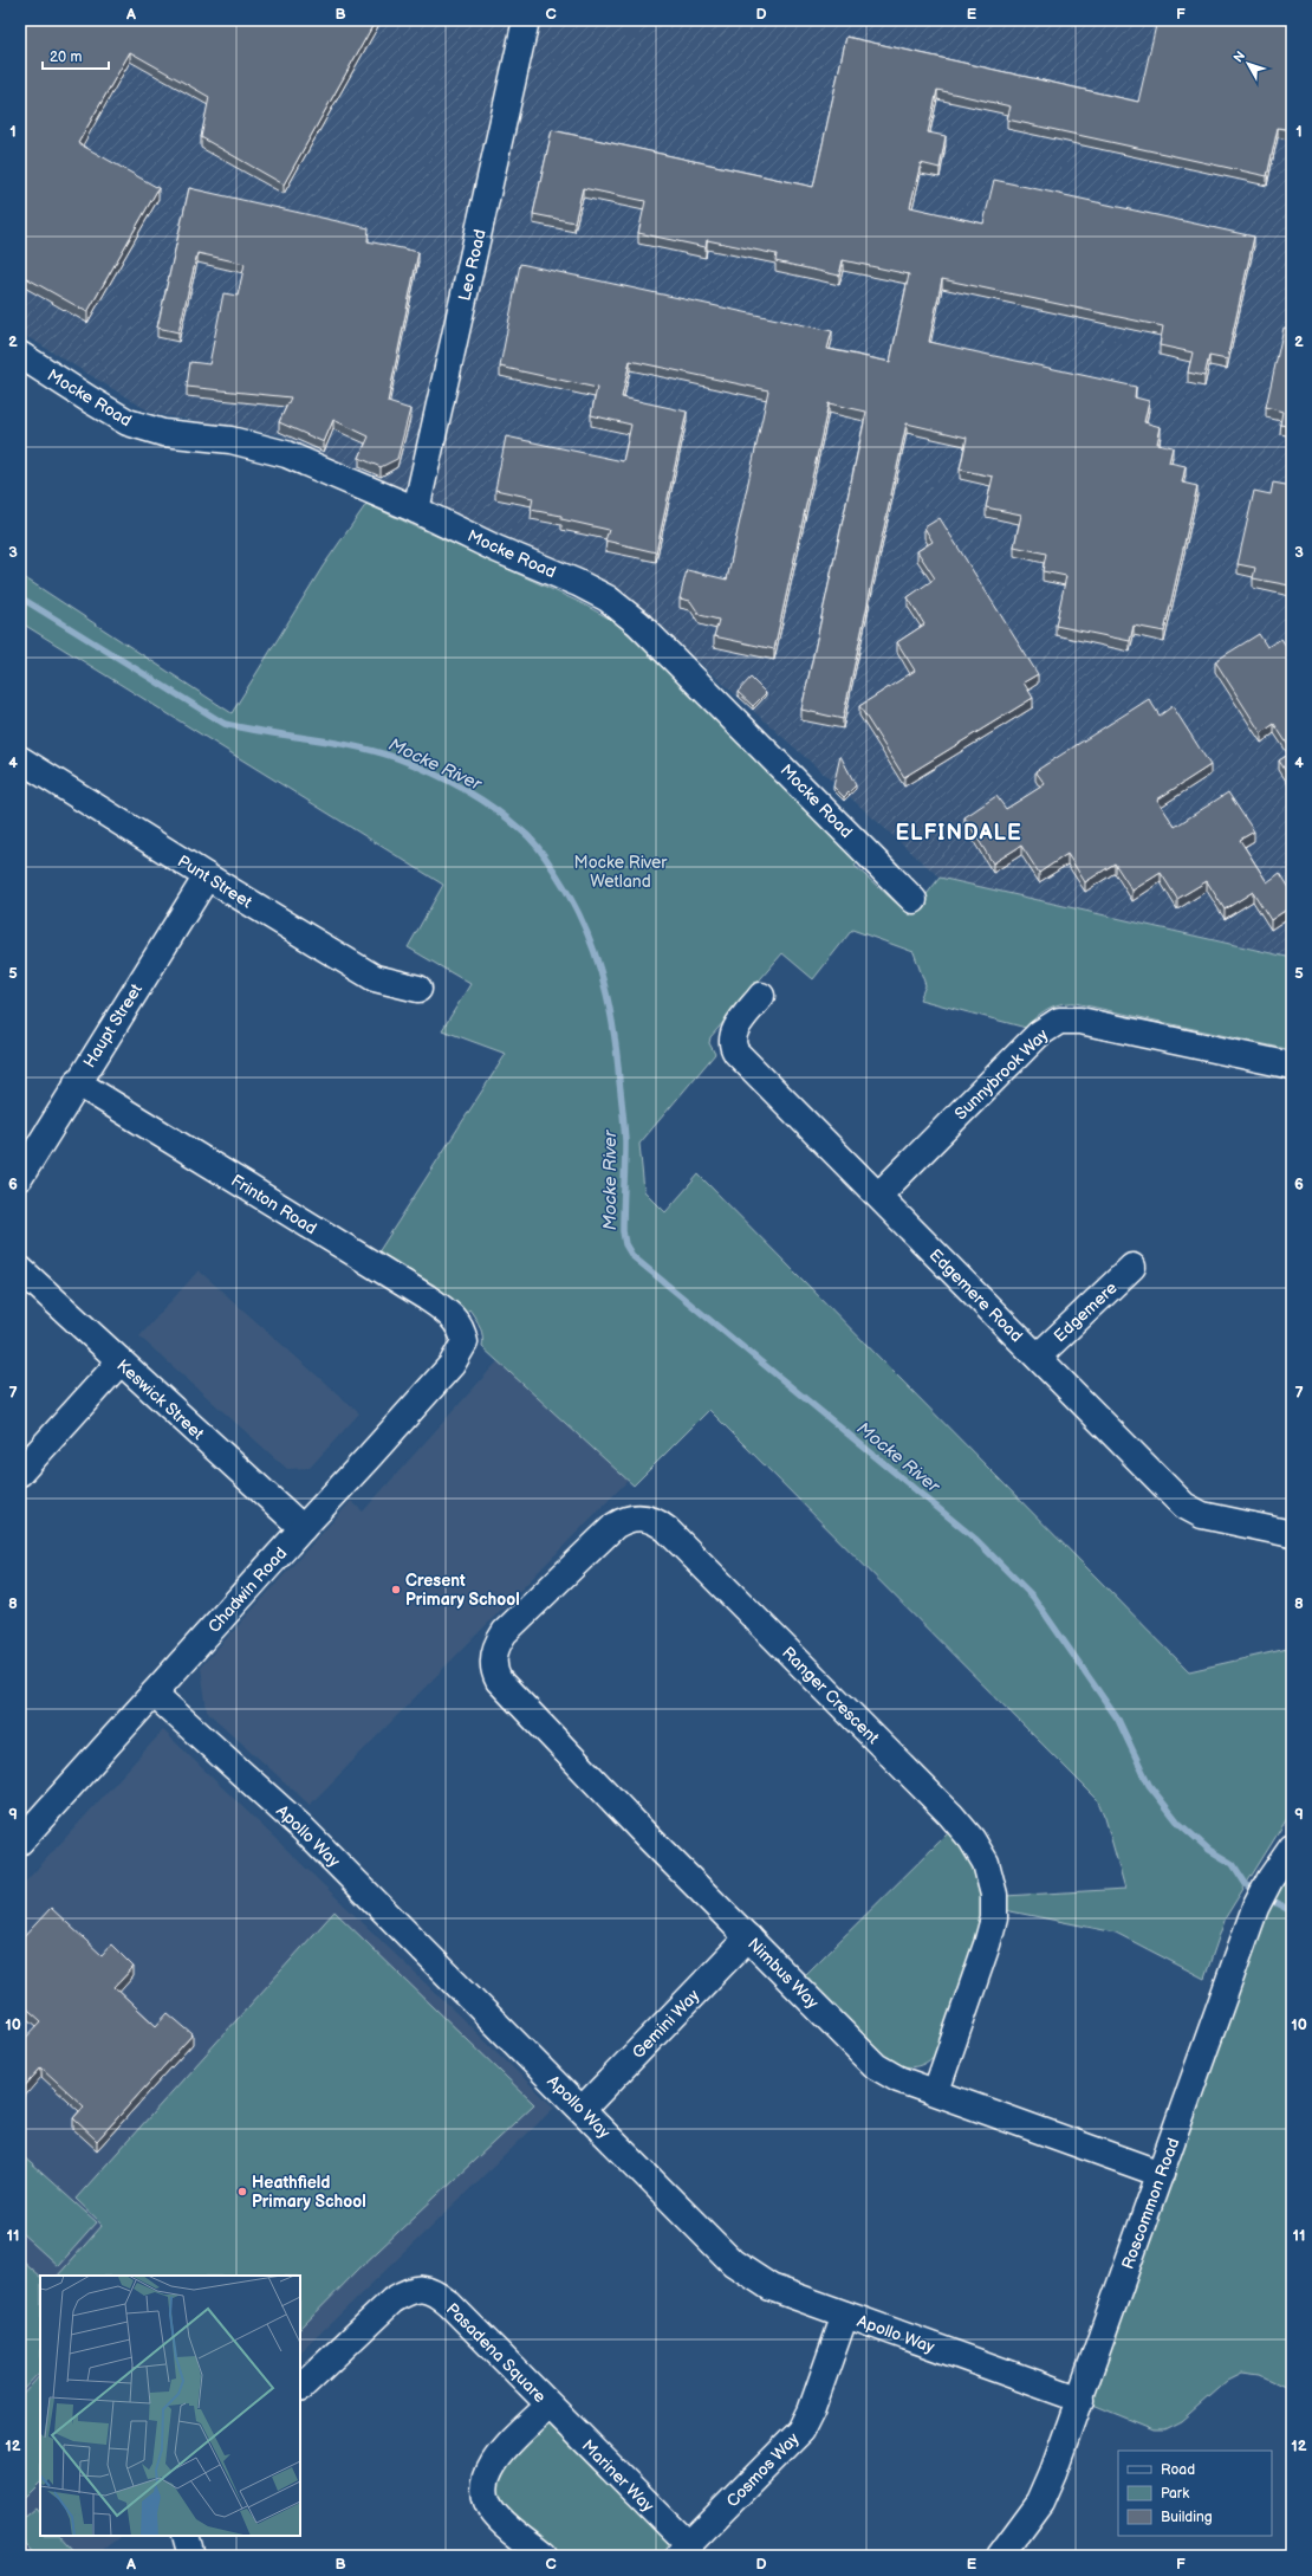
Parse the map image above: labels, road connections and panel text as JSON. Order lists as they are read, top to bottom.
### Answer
{
  "streets": {
    "street": [
      "Leo Road",
      "Mocke Road",
      "Punt Street",
      "Haupt Street",
      "Sunnybrook Way",
      "Frinton Road",
      "Edgemere Road",
      "Edgemere",
      "Keswick Street",
      "Chadwin Road",
      "Ranger Crescent",
      "Apollo Way",
      "Nimbus Way",
      "Gemini Way",
      "Roscommon Road",
      "Pasadena Square",
      "Cosmos Way",
      "Mariner Way"
    ]
  },
  "crossings": [
    ["Leo Road", "Mocke Road"],
    ["Punt Street", "Haupt Street"],
    ["Haupt Street", "Frinton Road"],
    ["Sunnybrook Way", "Edgemere Road"],
    ["Frinton Road", "Chadwin Road"],
    ["Edgemere Road", "Edgemere"],
    ["Keswick Street", "Chadwin Road"],
    ["Chadwin Road", "Apollo Way"],
    ["Ranger Crescent", "Nimbus Way"],
    ["Apollo Way", "Gemini Way"],
    ["Apollo Way", "Roscommon Road"],
    ["Apollo Way", "Cosmos Way"],
    ["Nimbus Way", "Gemini Way"],
    ["Nimbus Way", "Roscommon Road"],
    ["Pasadena Square", "Mariner Way"],
    ["Cosmos Way", "Mariner Way"]
  ],
  "districts": ["ELFINDALE"],
  "water": ["Mocke River"],
  "parks": ["Mocke River Wetland"],
  "places": ["Cresent Primary School", "Heathfield Primary School"],
  "legend": ["Road", "Park", "Building"],
  "scale_bar": "20 m",
  "north": "top left",
  "grid": {
    "columns": [
      "A",
      "B",
      "C",
      "D",
      "E",
      "F"
    ],
    "rows": [
      "1",
      "2",
      "3",
      "4",
      "5",
      "6",
      "7",
      "8",
      "9",
      "10",
      "11",
      "12"
    ]
  }
}
